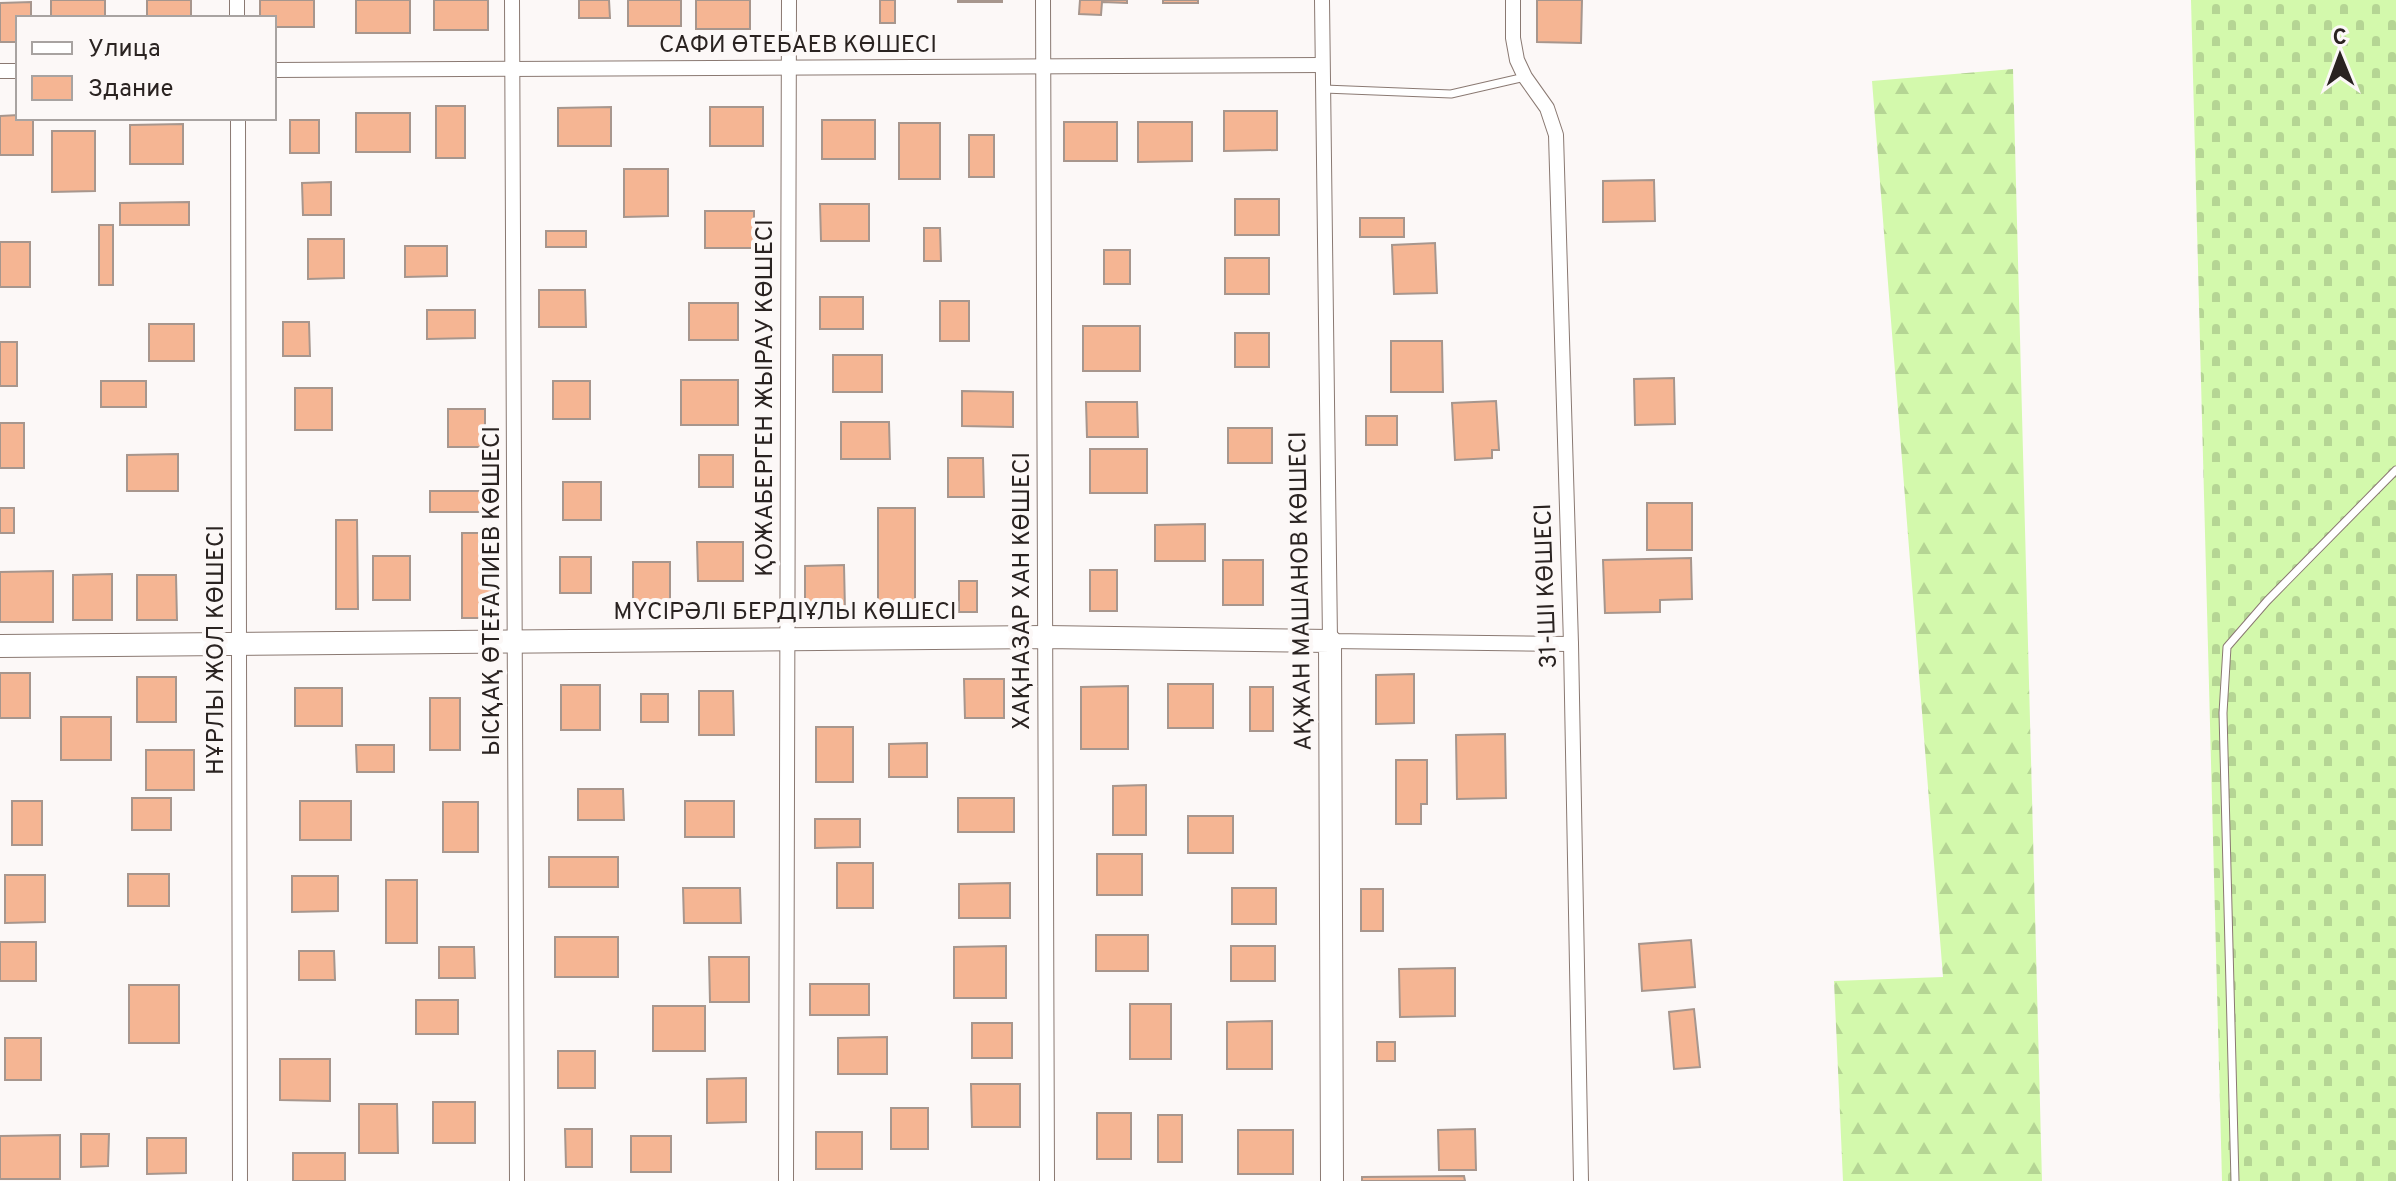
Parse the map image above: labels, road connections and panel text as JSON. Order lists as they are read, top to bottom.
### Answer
{
  "streets": {
    "street": [
      "САФИ ӨТЕБАЕВ КӨШЕСІ",
      "ҚОЖАБЕРГЕН ЖЫРАУ КӨШЕСІ",
      "31-ШІ КӨШЕСІ",
      "ЫСҚАҚ ӨТЕҒАЛИЕВ КӨШЕСІ",
      "ХАҚНАЗАР ХАН КӨШЕСІ",
      "АҚЖАН МАШАНОВ КӨШЕСІ",
      "МҮСІРӘЛІ БЕРДІҰЛЫ КӨШЕСІ",
      "НҰРЛЫ ЖОЛ КӨШЕСІ"
    ]
  },
  "crossings": [
    ["САФИ ӨТЕБАЕВ КӨШЕСІ", "ҚОЖАБЕРГЕН ЖЫРАУ КӨШЕСІ"],
    ["САФИ ӨТЕБАЕВ КӨШЕСІ", "ЫСҚАҚ ӨТЕҒАЛИЕВ КӨШЕСІ"],
    ["САФИ ӨТЕБАЕВ КӨШЕСІ", "ХАҚНАЗАР ХАН КӨШЕСІ"],
    ["САФИ ӨТЕБАЕВ КӨШЕСІ", "АҚЖАН МАШАНОВ КӨШЕСІ"],
    ["ҚОЖАБЕРГЕН ЖЫРАУ КӨШЕСІ", "МҮСІРӘЛІ БЕРДІҰЛЫ КӨШЕСІ"],
    ["31-ШІ КӨШЕСІ", "МҮСІРӘЛІ БЕРДІҰЛЫ КӨШЕСІ"],
    ["ЫСҚАҚ ӨТЕҒАЛИЕВ КӨШЕСІ", "МҮСІРӘЛІ БЕРДІҰЛЫ КӨШЕСІ"],
    ["ХАҚНАЗАР ХАН КӨШЕСІ", "МҮСІРӘЛІ БЕРДІҰЛЫ КӨШЕСІ"],
    ["АҚЖАН МАШАНОВ КӨШЕСІ", "МҮСІРӘЛІ БЕРДІҰЛЫ КӨШЕСІ"],
    ["МҮСІРӘЛІ БЕРДІҰЛЫ КӨШЕСІ", "НҰРЛЫ ЖОЛ КӨШЕСІ"]
  ],
  "legend": ["Улица", "Здание"],
  "north": "top"
}
